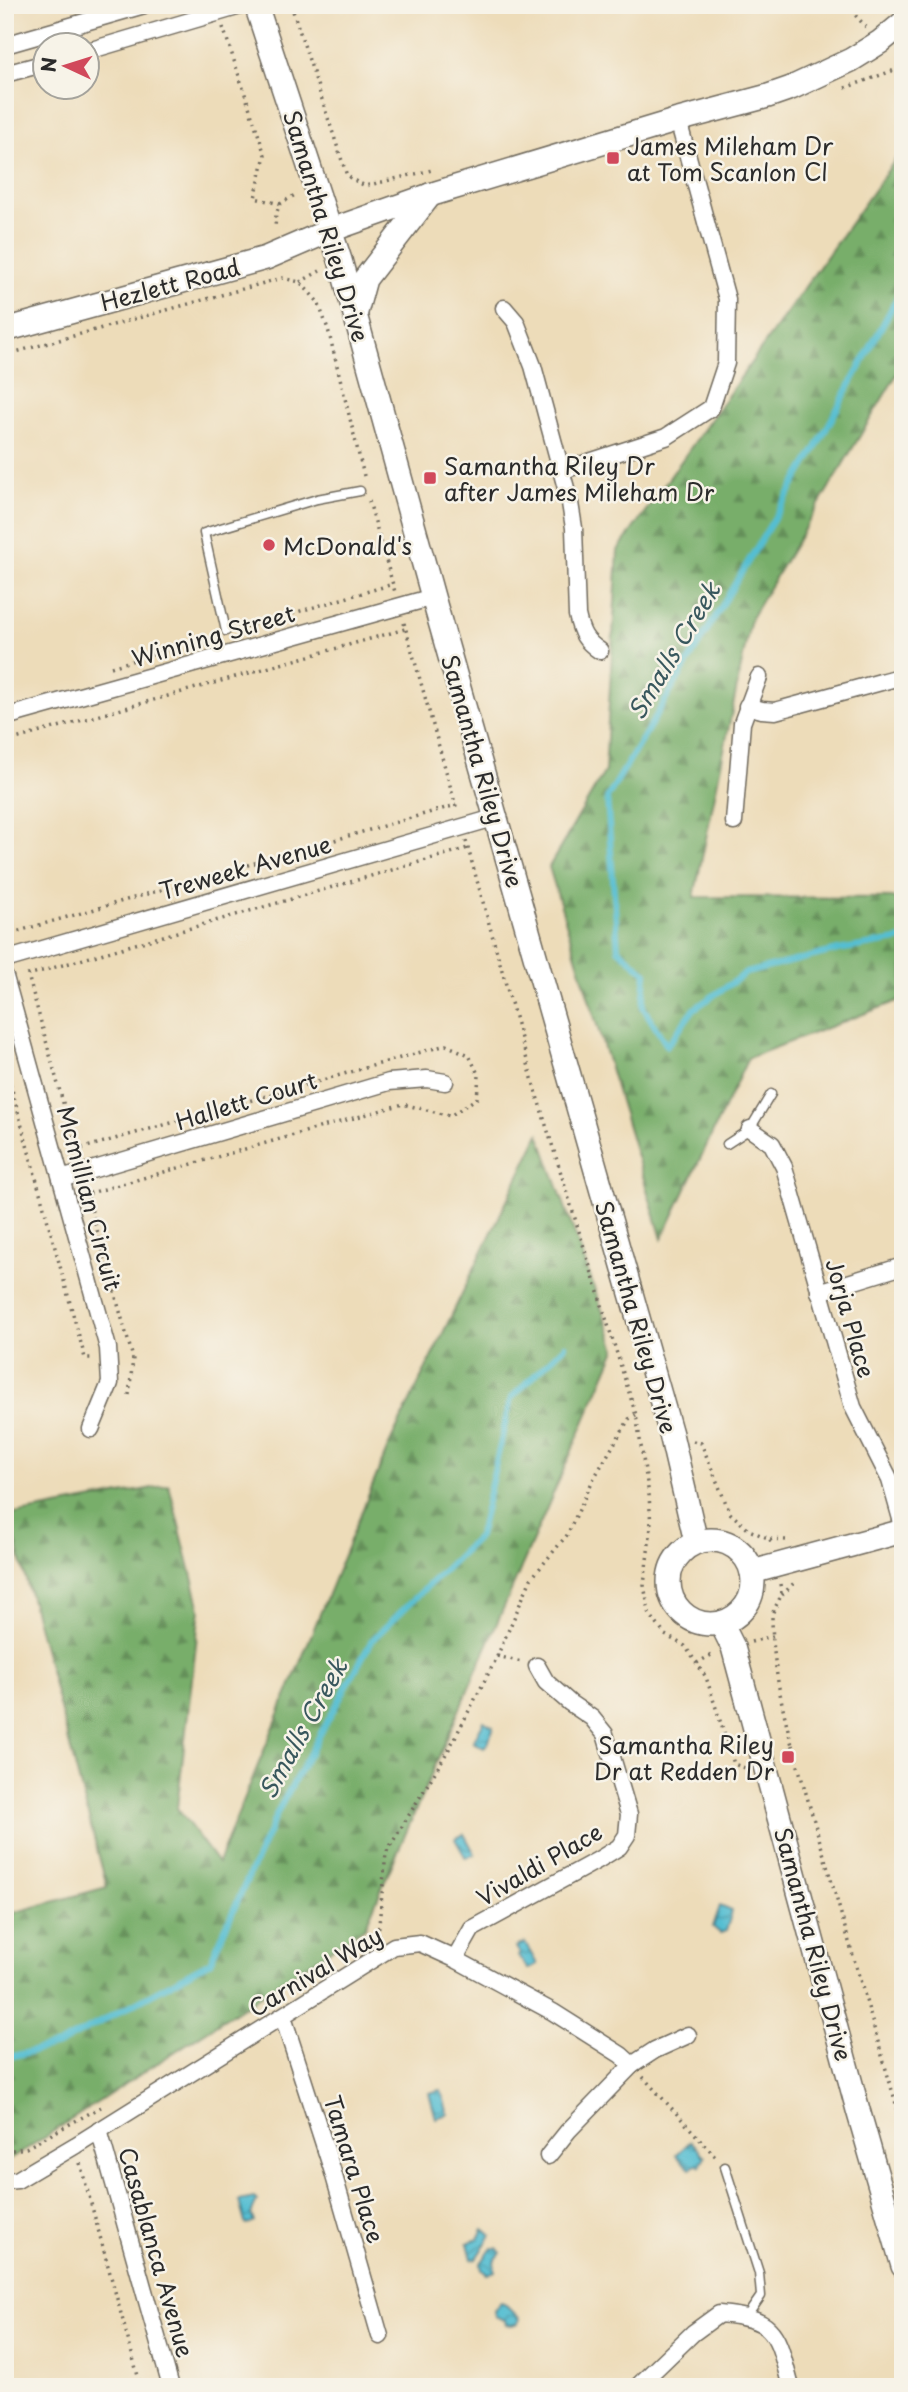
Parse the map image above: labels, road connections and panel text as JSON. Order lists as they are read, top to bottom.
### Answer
{
  "streets": {
    "main road": ["Samantha Riley Drive", "Hezlett Road"],
    "street": [
      "Winning Street",
      "Treweek Avenue",
      "Hallett Court",
      "Mcmillian Circuit",
      "Jorja Place",
      "Vivaldi Place",
      "Carnival Way",
      "Tamara Place",
      "Casablanca Avenue"
    ]
  },
  "crossings": [
    ["Samantha Riley Drive", "Hezlett Road"],
    ["Samantha Riley Drive", "Winning Street"],
    ["Samantha Riley Drive", "Treweek Avenue"],
    ["Hallett Court", "Mcmillian Circuit"],
    ["Vivaldi Place", "Carnival Way"],
    ["Carnival Way", "Tamara Place"],
    ["Carnival Way", "Casablanca Avenue"]
  ],
  "water": ["Smalls Creek"],
  "places": {
    "transit": ["James Mileham Dr at Tom Scanlon Cl", "Samantha Riley Dr after James Mileham Dr", "Samantha Riley Dr at Redden Dr"],
    "other": ["McDonald's"]
  },
  "north": "left"
}
